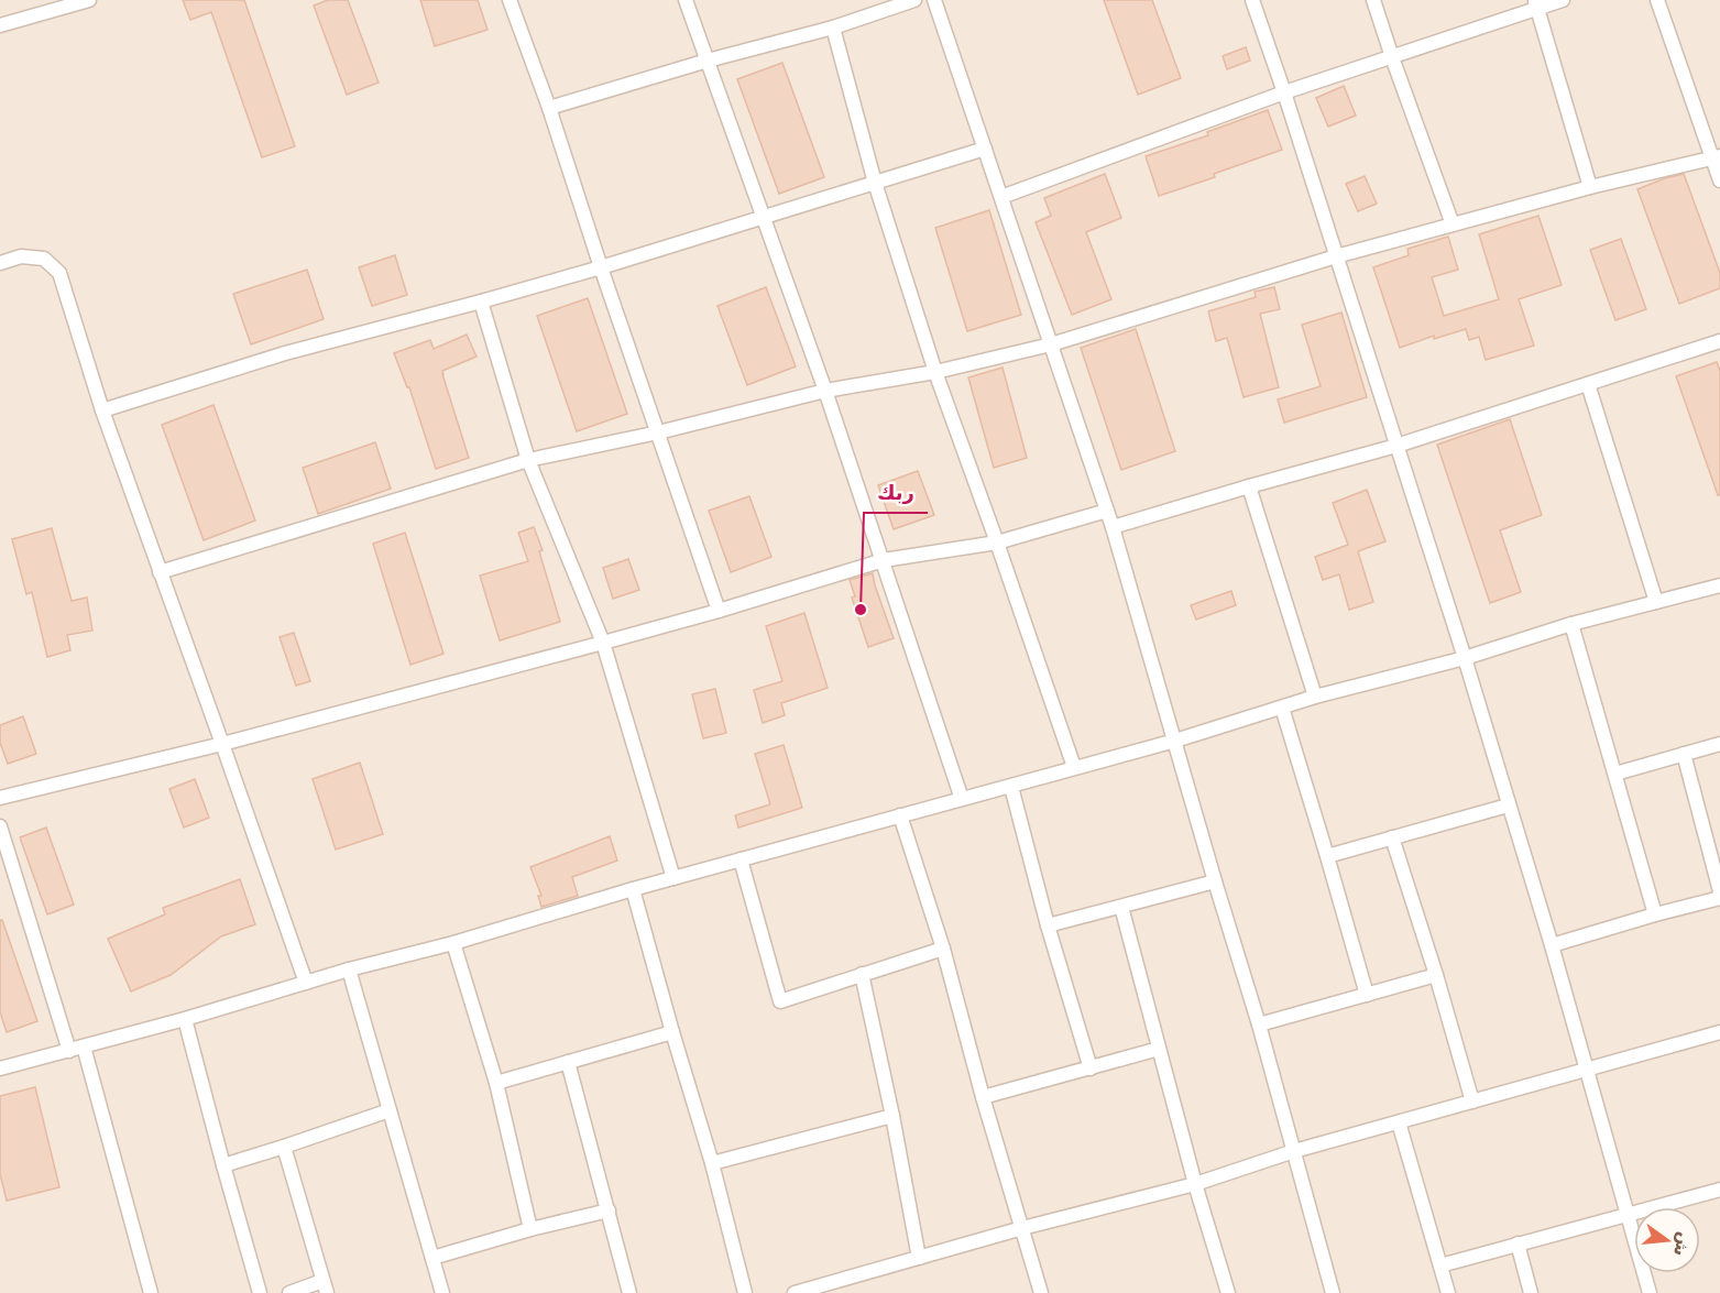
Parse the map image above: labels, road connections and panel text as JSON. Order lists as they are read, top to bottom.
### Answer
{
  "places": ["ربك"],
  "north": "right"
}
